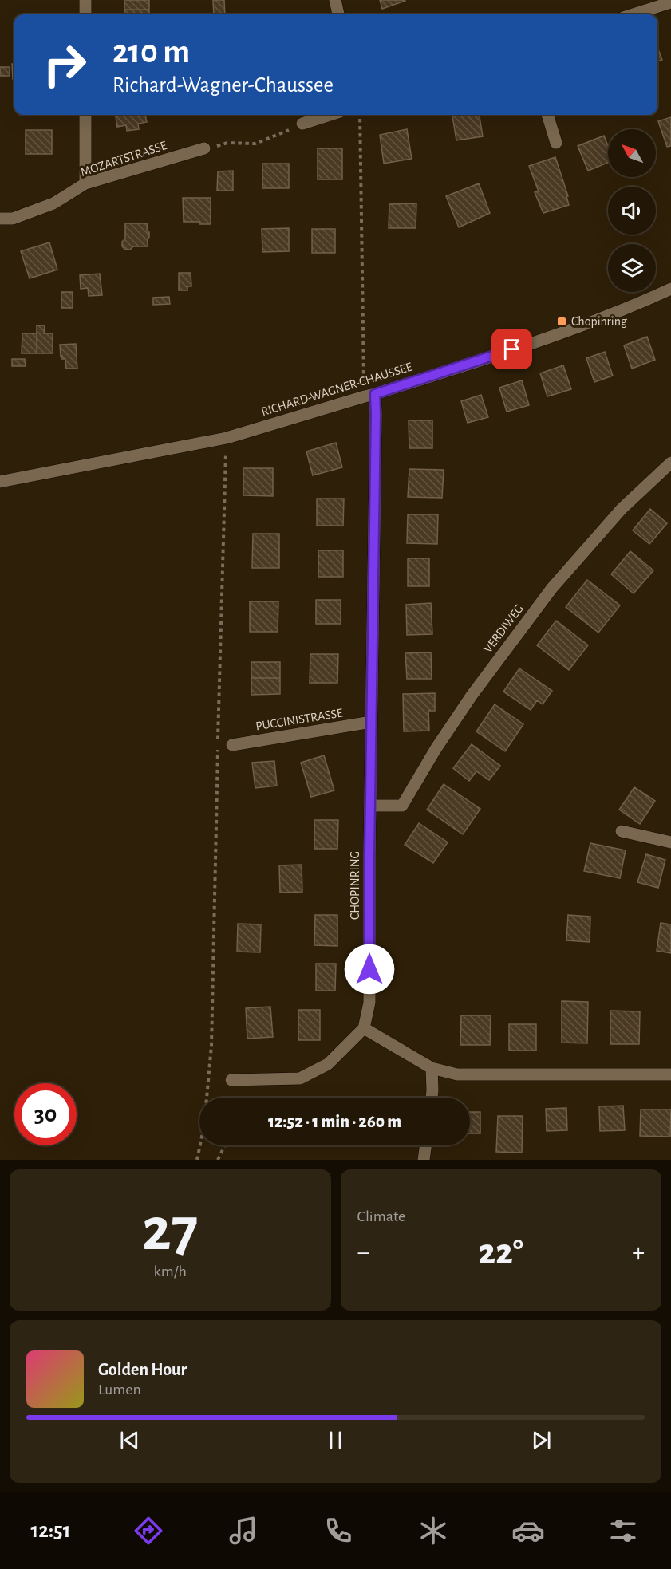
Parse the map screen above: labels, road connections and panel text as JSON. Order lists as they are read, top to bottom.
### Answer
{
  "streets": {
    "street": [
      "MOZARTSTRASSE",
      "RICHARD-WAGNER-CHAUSSEE",
      "VERDIWEG",
      "PUCCINISTRASSE",
      "CHOPINRING"
    ]
  },
  "crossings": [
    ["RICHARD-WAGNER-CHAUSSEE", "CHOPINRING"],
    ["VERDIWEG", "CHOPINRING"],
    ["PUCCINISTRASSE", "CHOPINRING"]
  ],
  "places": {
    "transit": ["Chopinring"]
  },
  "north": "top left",
  "page": {
    "turn": ["210 m", "Richard-Wagner-Chaussee"],
    "limit": "30",
    "trip": "12:52 · 1 min · 260 m",
    "tile": [
      ["27", "km/h"],
      "Climate"
    ],
    "heat": ["−", "22°", "+"],
    "song": ["Golden Hour", "Lumen"],
    "tabs": "12:51"
  }
}
